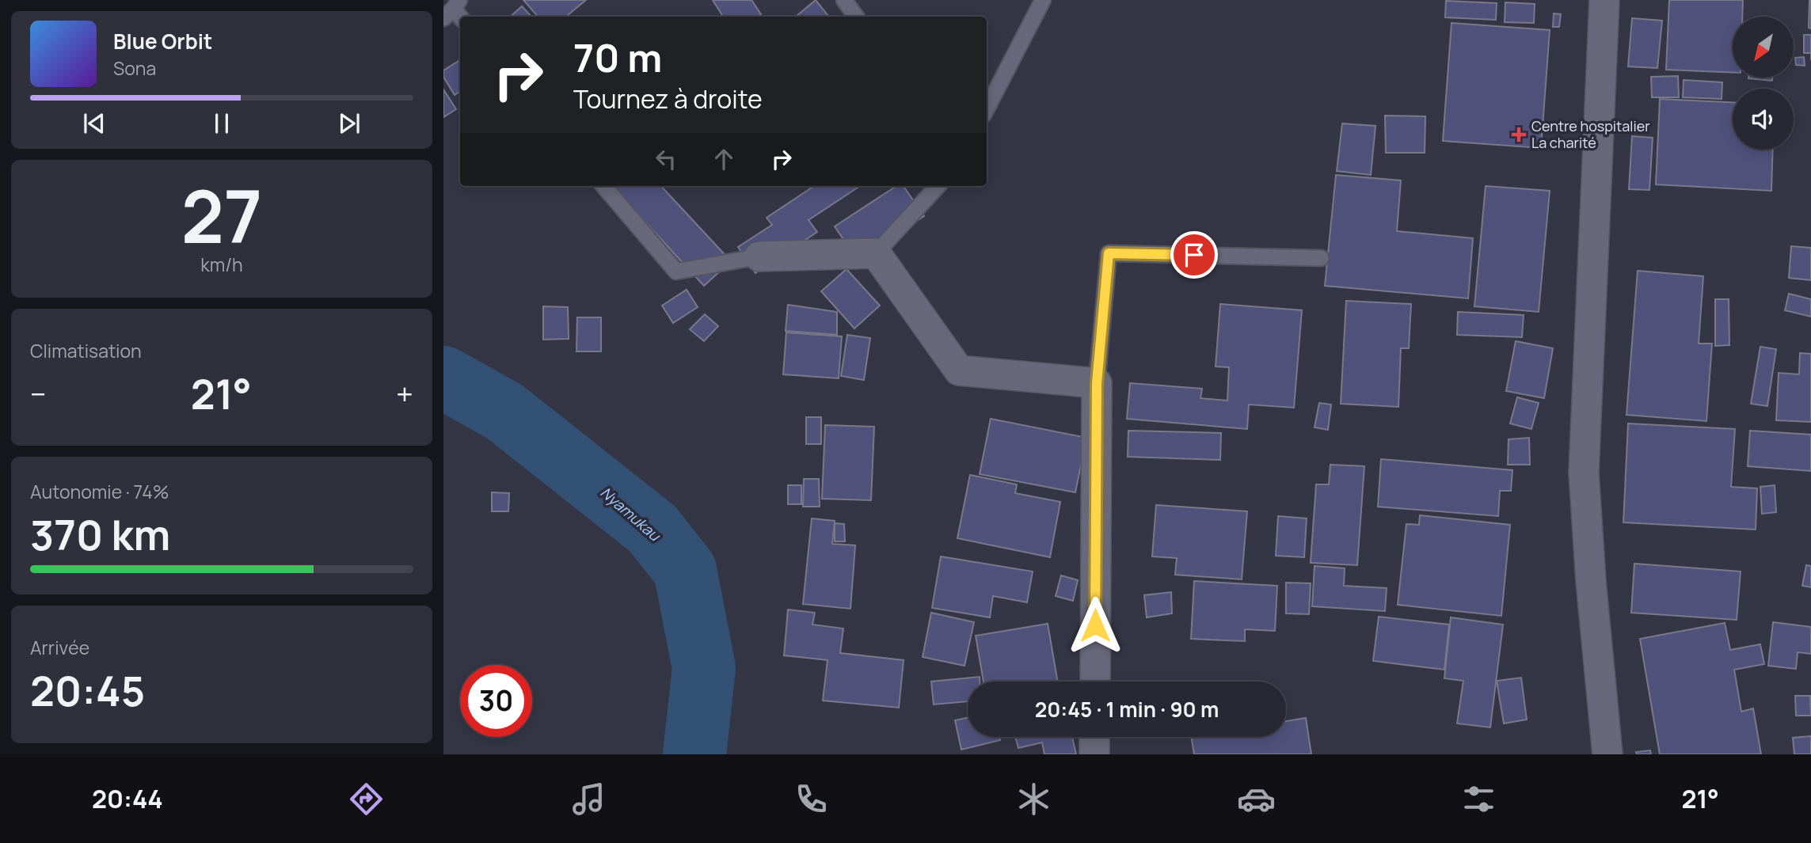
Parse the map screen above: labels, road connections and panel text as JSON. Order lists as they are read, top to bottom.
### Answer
{
  "water": ["Nyamukau"],
  "places": {
    "health": ["Centre hospitalier La charité"]
  },
  "north": "bottom left",
  "page": {
    "turn": ["70 m", "Tournez à droite"],
    "song": ["Blue Orbit", "Sona"],
    "tile": [
      ["27", "km/h"],
      "Climatisation",
      ["Autonomie · 74%", "370 km"],
      ["Arrivée", "20:45"]
    ],
    "heat": ["−", "21°", "+"],
    "limit": "30",
    "trip": "20:45 · 1 min · 90 m",
    "tabs": ["20:44", "21°"]
  }
}
